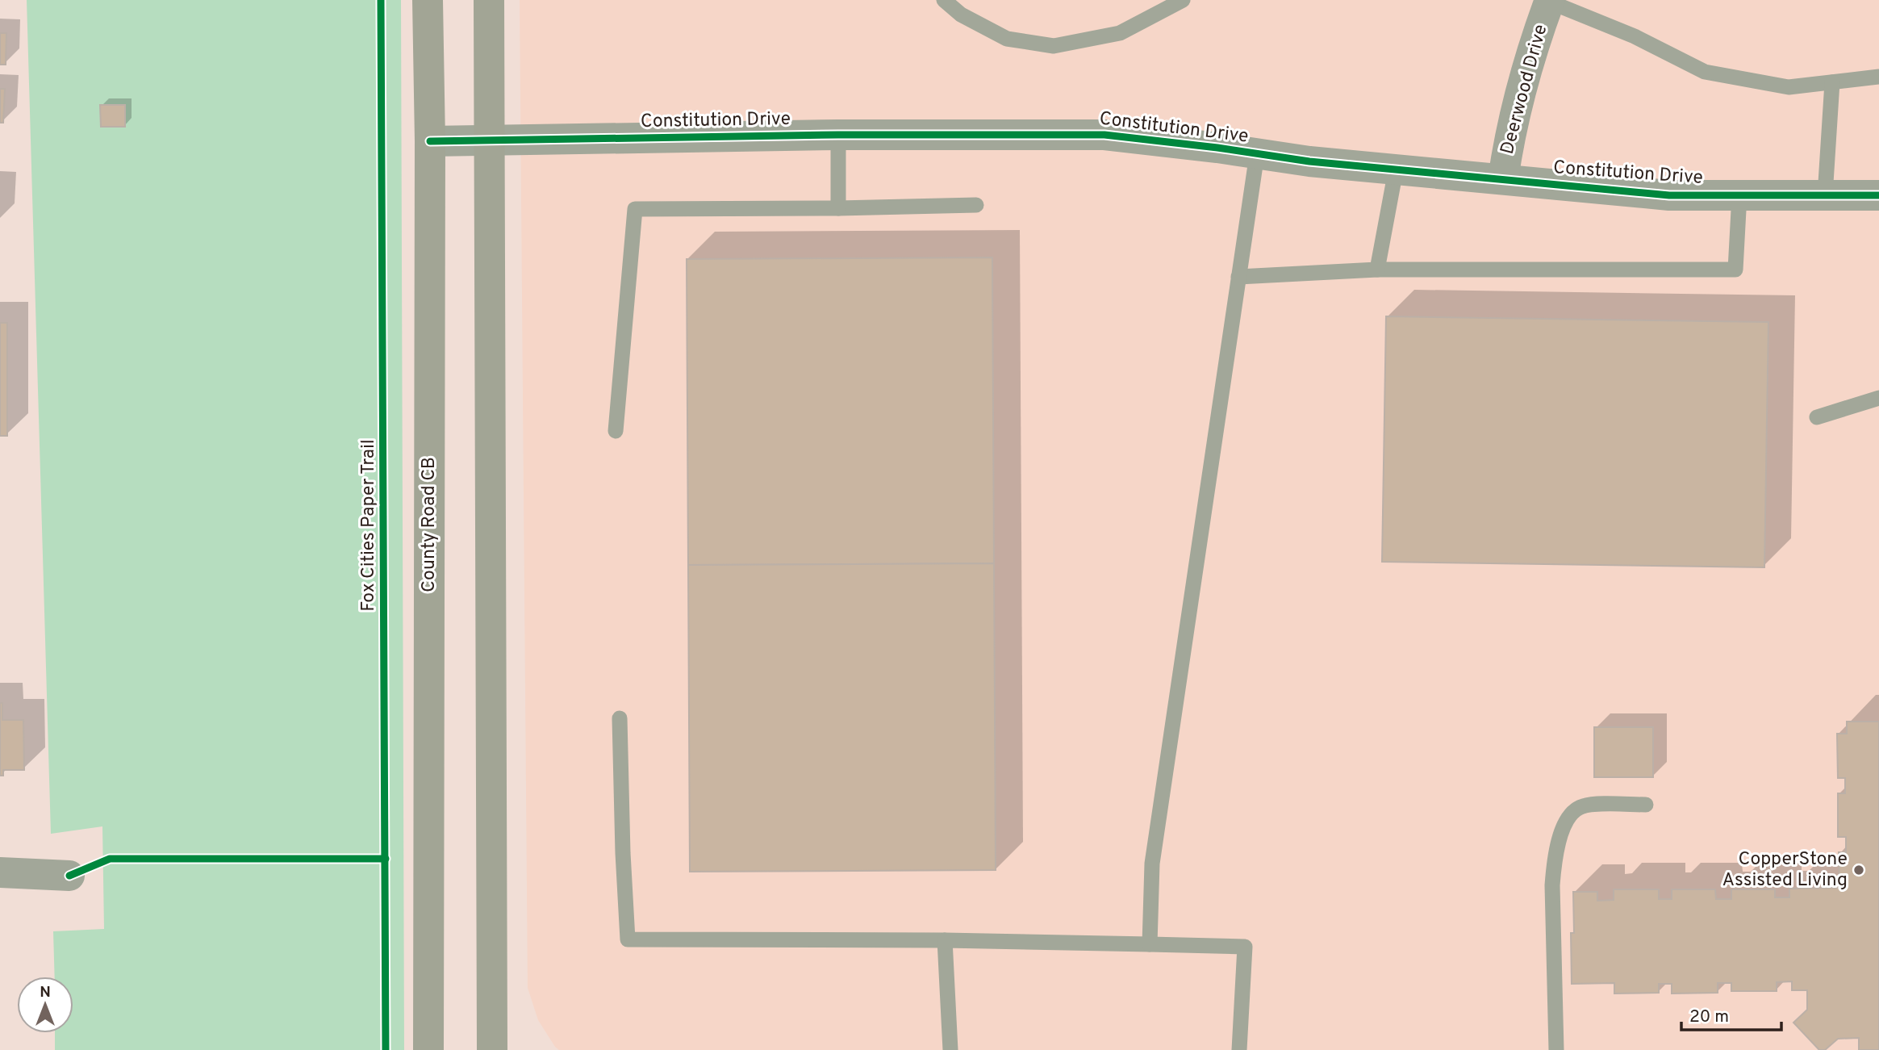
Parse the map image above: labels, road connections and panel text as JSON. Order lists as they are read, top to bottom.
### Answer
{
  "streets": {
    "main road": ["County Road CB"],
    "street": ["Deerwood Drive", "Constitution Drive"],
    "cycle path": ["Fox Cities Paper Trail"]
  },
  "crossings": [
    ["Deerwood Drive", "Constitution Drive"],
    ["Constitution Drive", "County Road CB"]
  ],
  "places": ["CopperStone Assisted Living"],
  "scale_bar": "20 m",
  "north": "top"
}
